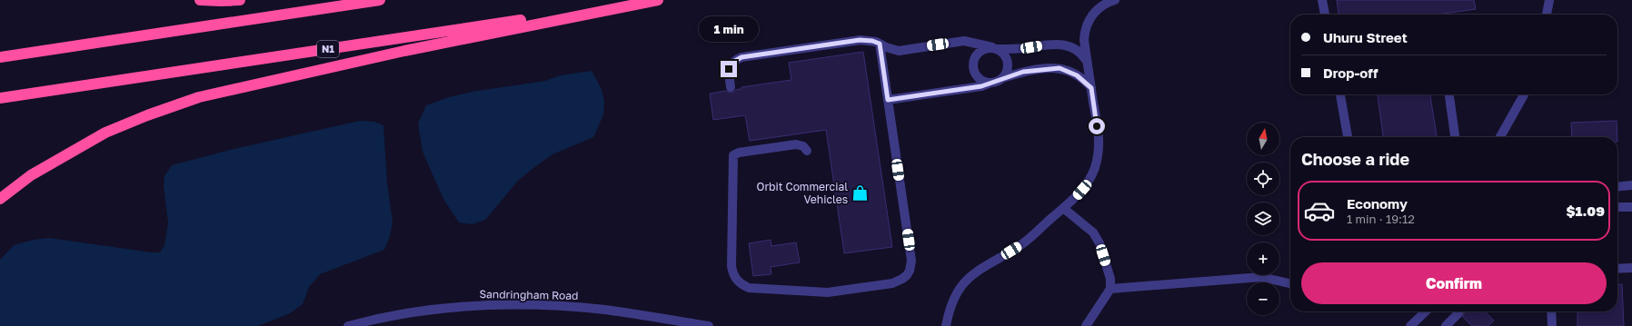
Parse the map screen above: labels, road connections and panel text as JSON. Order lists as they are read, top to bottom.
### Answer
{
  "streets": {
    "highway": ["N1"],
    "street": ["Sandringham Road"]
  },
  "places": {
    "shop": ["Orbit Commercial Vehicles"]
  },
  "north": "top",
  "page": {
    "banner": ["Uhuru Street", "Drop-off"],
    "bubble": "1 min",
    "map_buttons": ["+", "−"],
    "heading": "Choose a ride",
    "list": [
      {
        "name": "Economy",
        "note": "1 min · 19:12",
        "value": "$1.09"
      }
    ],
    "buttons": "Confirm"
  }
}
